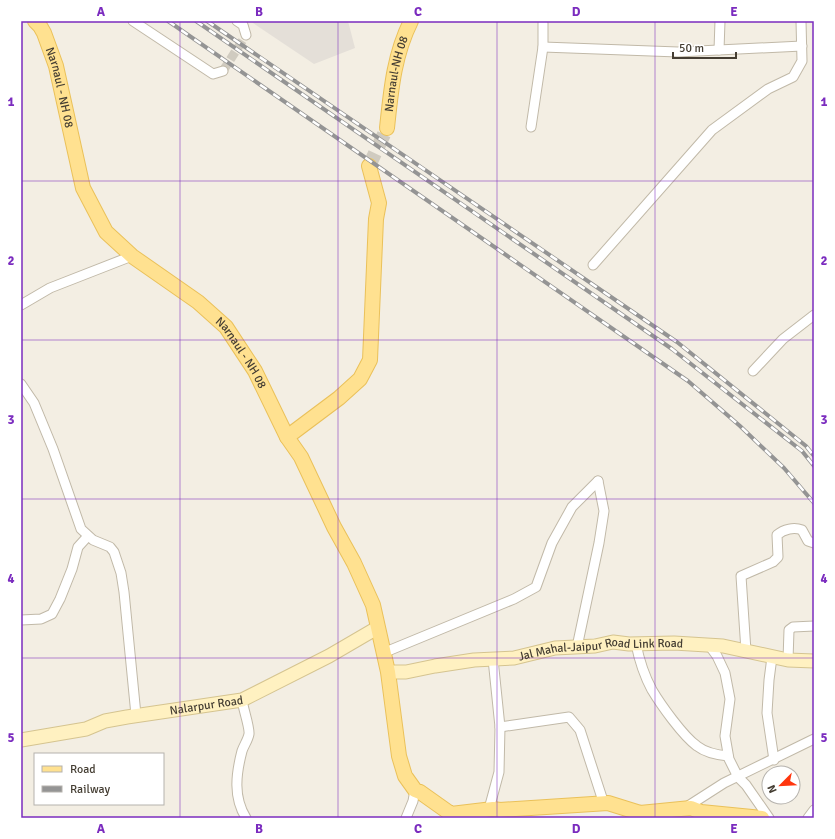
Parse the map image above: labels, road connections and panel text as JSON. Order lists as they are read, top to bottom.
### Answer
{
  "streets": {
    "main road": [
      "Narnaul-NH 08",
      "Narnaul - NH 08",
      "Jal Mahal-Jaipur Road Link Road",
      "Nalarpur Road"
    ]
  },
  "crossings": [
    ["Narnaul - NH 08", "Jal Mahal-Jaipur Road Link Road"],
    ["Narnaul - NH 08", "Nalarpur Road"]
  ],
  "legend": ["Road", "Railway"],
  "scale_bar": "50 m",
  "north": "bottom left",
  "grid": {
    "columns": [
      "A",
      "B",
      "C",
      "D",
      "E"
    ],
    "rows": [
      "1",
      "2",
      "3",
      "4",
      "5"
    ]
  }
}
